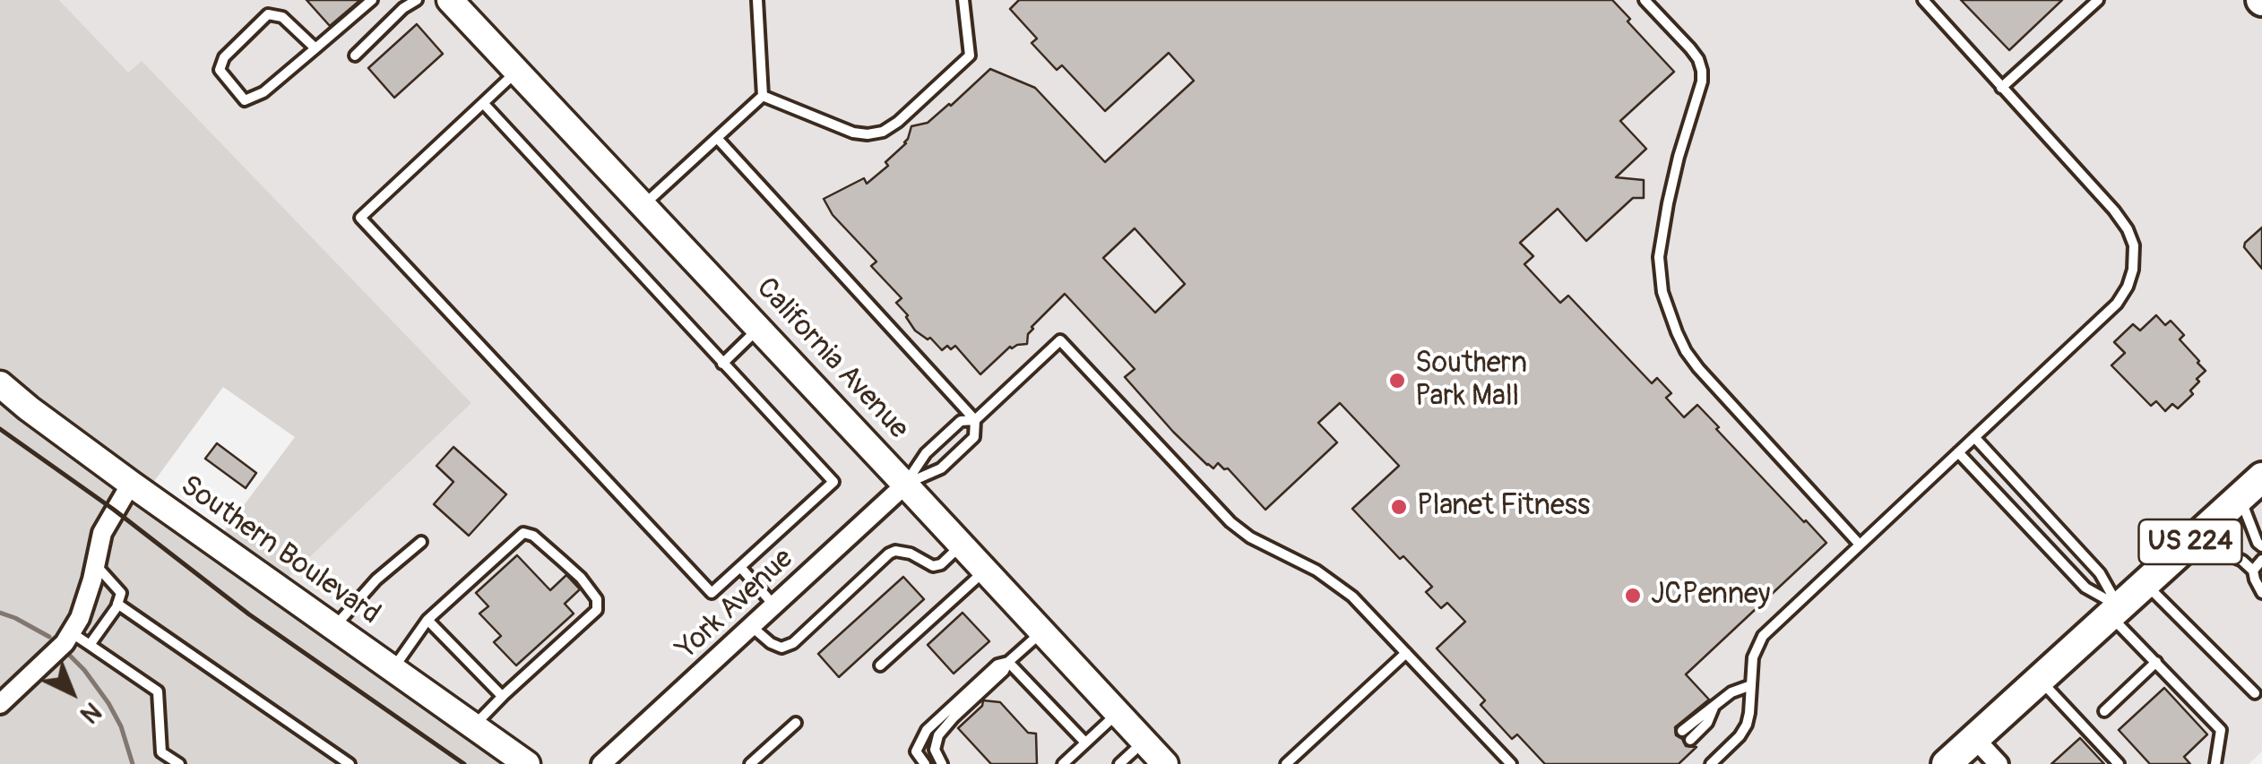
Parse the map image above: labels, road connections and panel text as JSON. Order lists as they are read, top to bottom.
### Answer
{
  "streets": {
    "main road": ["US 224"],
    "street": ["California Avenue", "Southern Boulevard", "York Avenue"]
  },
  "crossings": [
    ["California Avenue", "York Avenue"]
  ],
  "places": ["Southern Park Mall", "Planet Fitness", "JCPenney"],
  "north": "bottom right"
}
